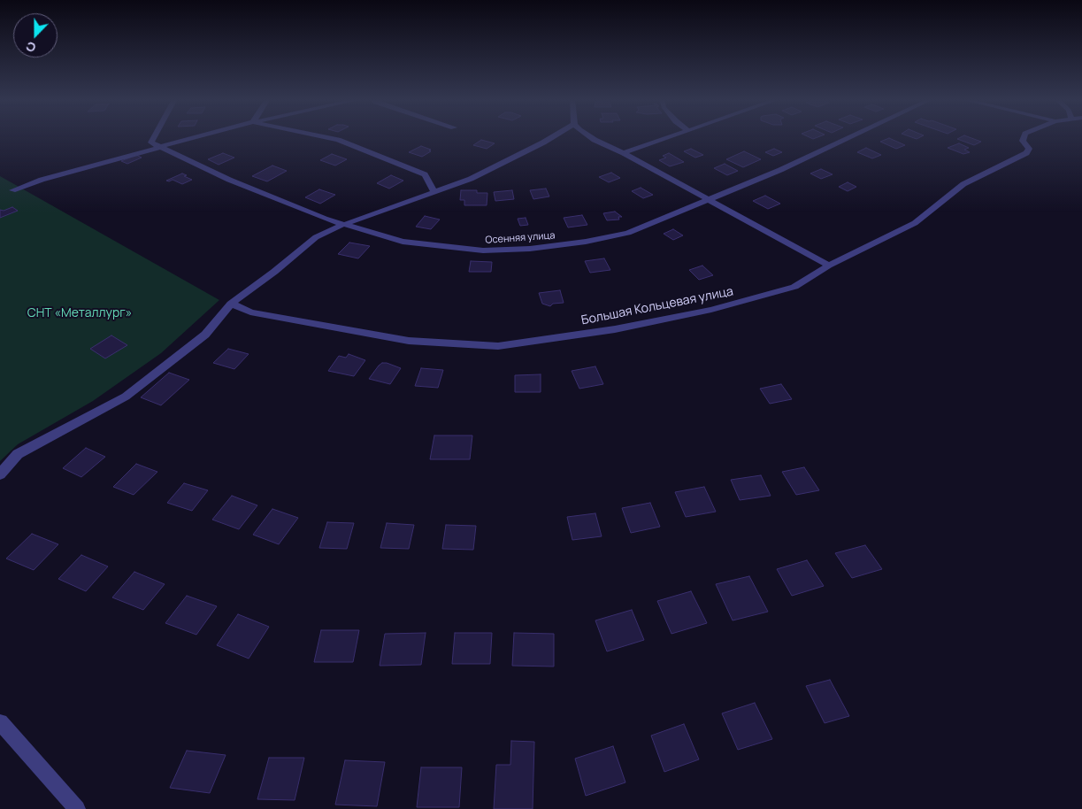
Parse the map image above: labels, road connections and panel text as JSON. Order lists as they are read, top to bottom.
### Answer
{
  "streets": {
    "street": ["Осенняя улица", "Большая Кольцевая улица"]
  },
  "parks": ["СНТ «Металлург»"],
  "north": "bottom"
}
